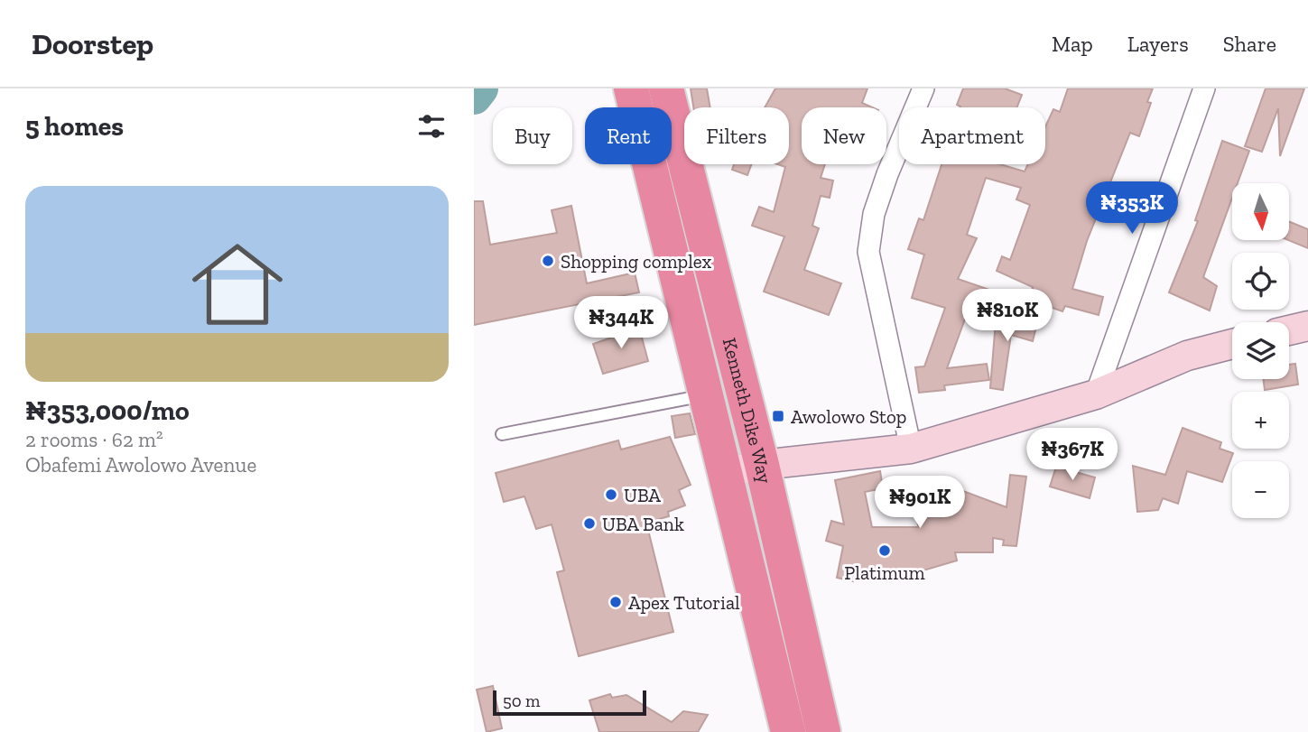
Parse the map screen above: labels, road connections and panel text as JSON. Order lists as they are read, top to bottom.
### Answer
{
  "streets": {
    "highway": ["Kenneth Dike Way"]
  },
  "places": {
    "other": [
      "Shopping complex",
      "UBA",
      "UBA Bank",
      "Platimum",
      "Apex Tutorial"
    ],
    "transit": ["Awolowo Stop"]
  },
  "scale_bar": "50 m",
  "north": "bottom",
  "page": {
    "header": "Doorstep",
    "nav": ["Map", "Layers", "Share"],
    "heading": "5 homes",
    "chip": [
      "Buy",
      "Rent",
      "Filters",
      "New",
      "Apartment"
    ],
    "list": [
      {
        "name": "₦353,000/mo",
        "note": "2 rooms · 62 m² · Obafemi Awolowo Avenue"
      }
    ],
    "price": [
      "₦353K",
      "₦810K",
      "₦344K",
      "₦367K",
      "₦901K"
    ],
    "map_buttons": ["+", "−"],
    "scale": "50 m"
  }
}
